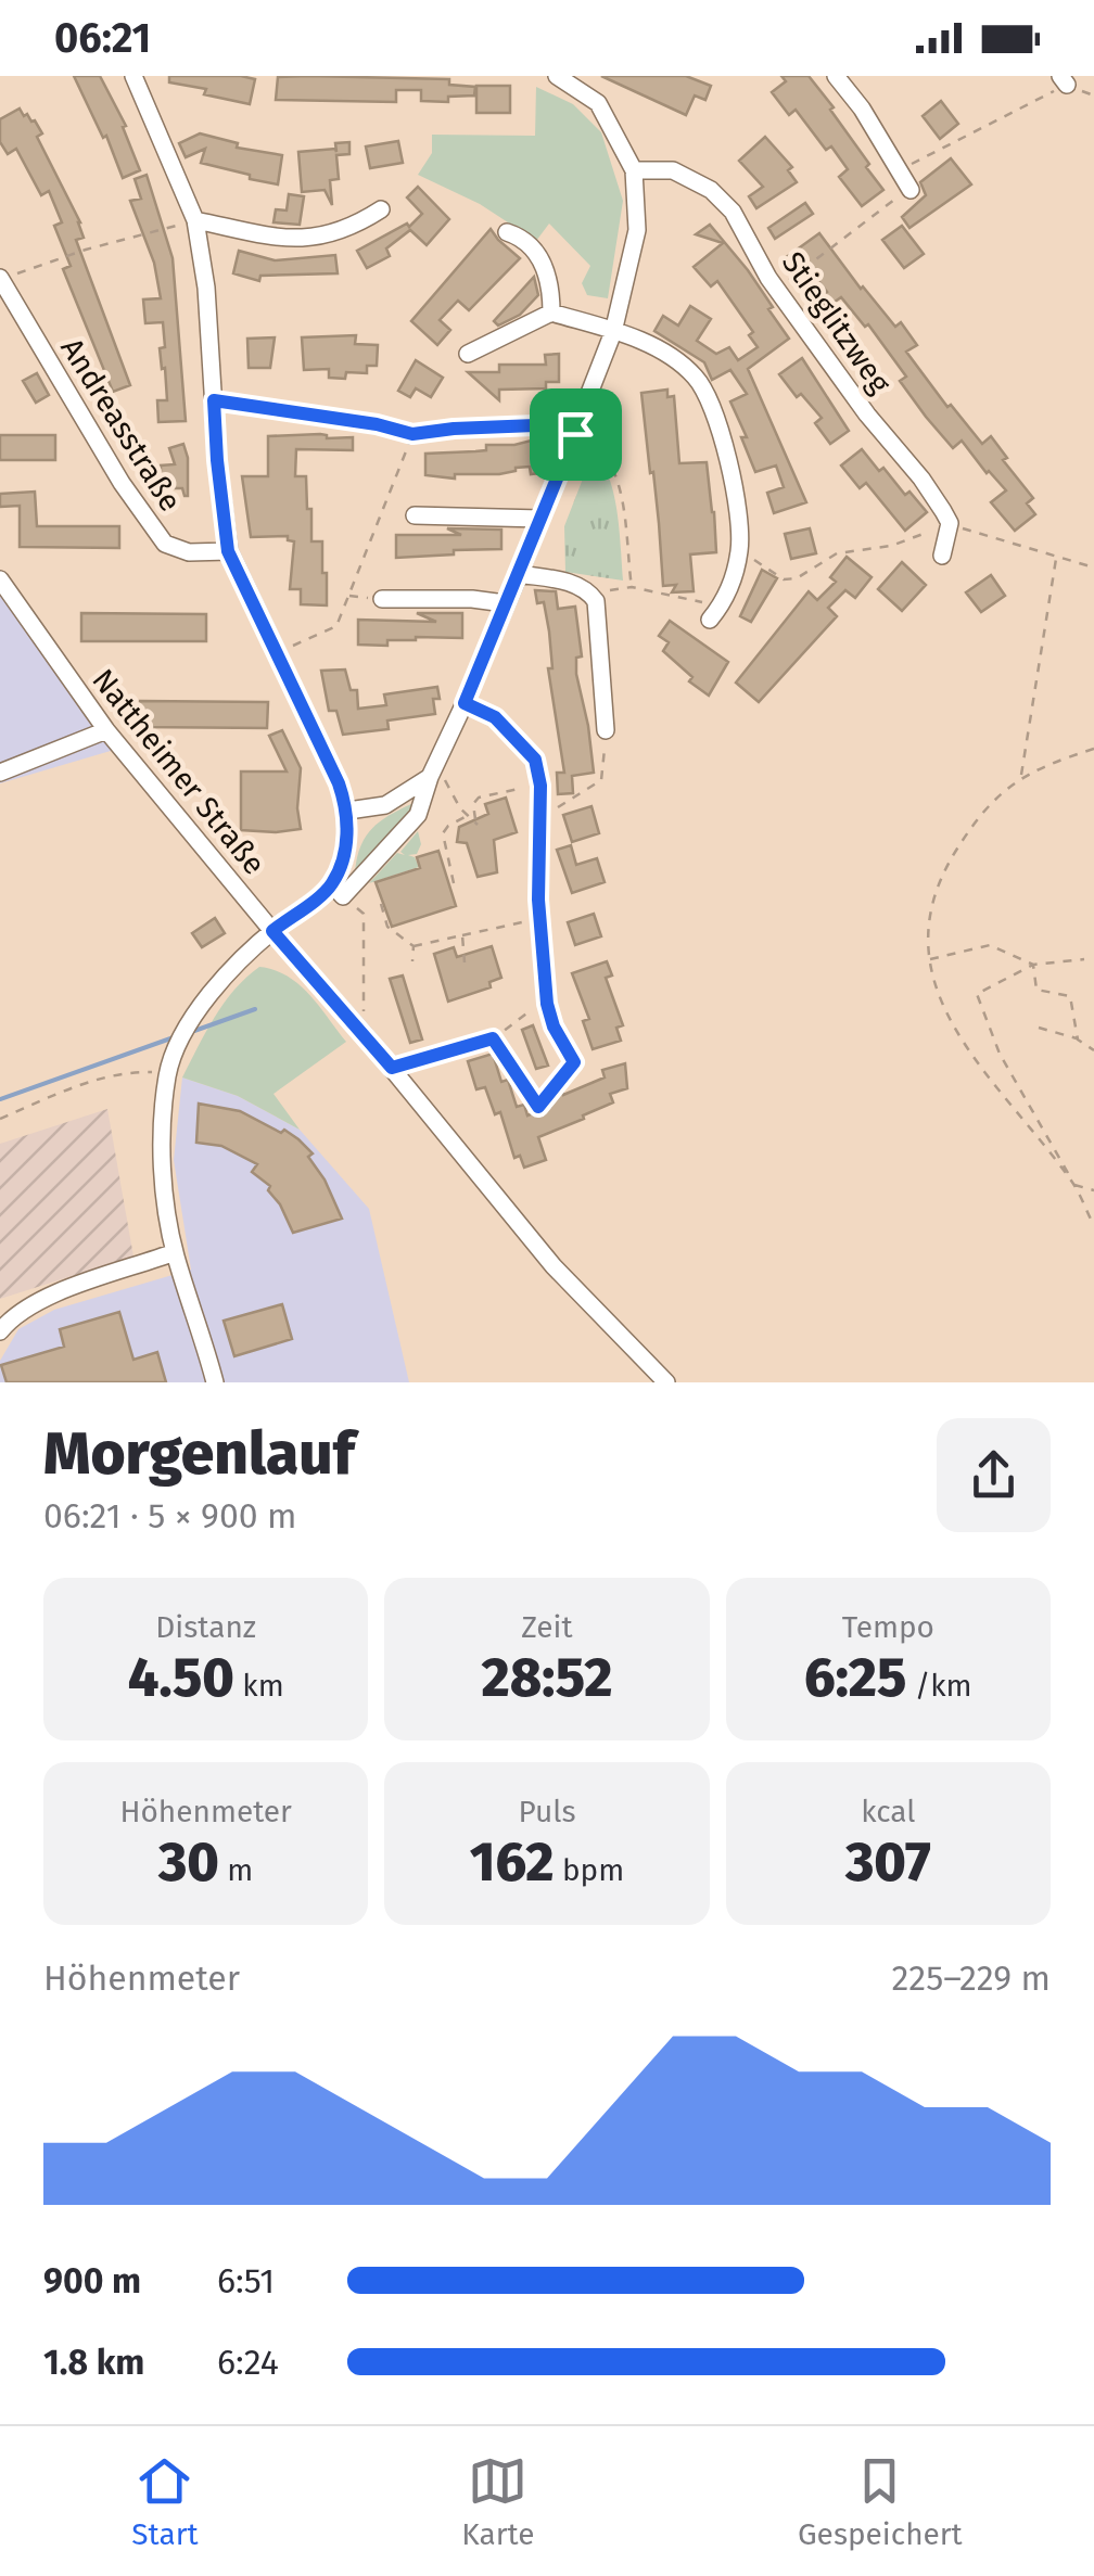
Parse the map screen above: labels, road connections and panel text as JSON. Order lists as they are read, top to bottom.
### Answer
{
  "streets": {
    "street": ["Stieglitzweg", "Andreasstraße", "Nattheimer Straße"]
  },
  "page": {
    "status": "06:21",
    "heading": ["Morgenlauf", "06:21 · 5 × 900 m"],
    "stats": [
      ["Distanz", "4.50 km"],
      ["Zeit", "28:52"],
      ["Tempo", "6:25 /km"],
      ["Höhenmeter", "30 m"],
      ["Puls", "162 bpm"],
      ["kcal", "307"]
    ],
    "chart": ["Höhenmeter", "225–229 m"],
    "list": [
      {
        "name": "900 m",
        "note": "6:51"
      },
      {
        "name": "1.8 km",
        "note": "6:24"
      }
    ],
    "tabs": ["Start", "Karte", "Gespeichert"]
  }
}
